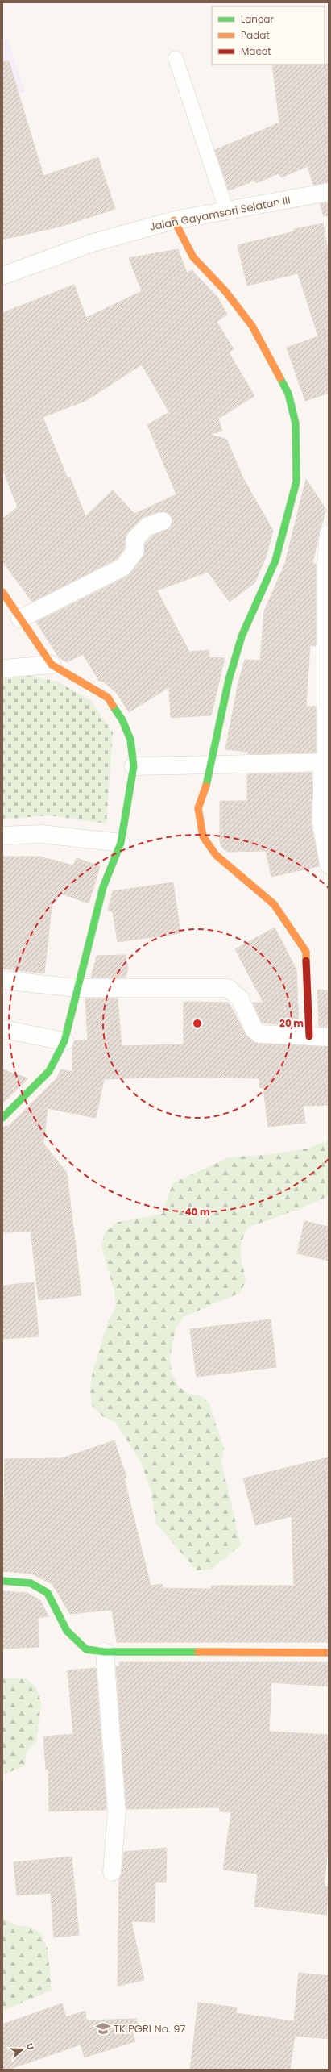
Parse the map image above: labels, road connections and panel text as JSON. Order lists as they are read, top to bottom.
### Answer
{
  "streets": {
    "street": ["Jalan Gayamsari Selatan III"]
  },
  "places": {
    "school or university": ["TK PGRI No. 97"]
  },
  "legend": ["Lancar", "Padat", "Macet"],
  "north": "right",
  "rings": ["20 m", "40 m"]
}
